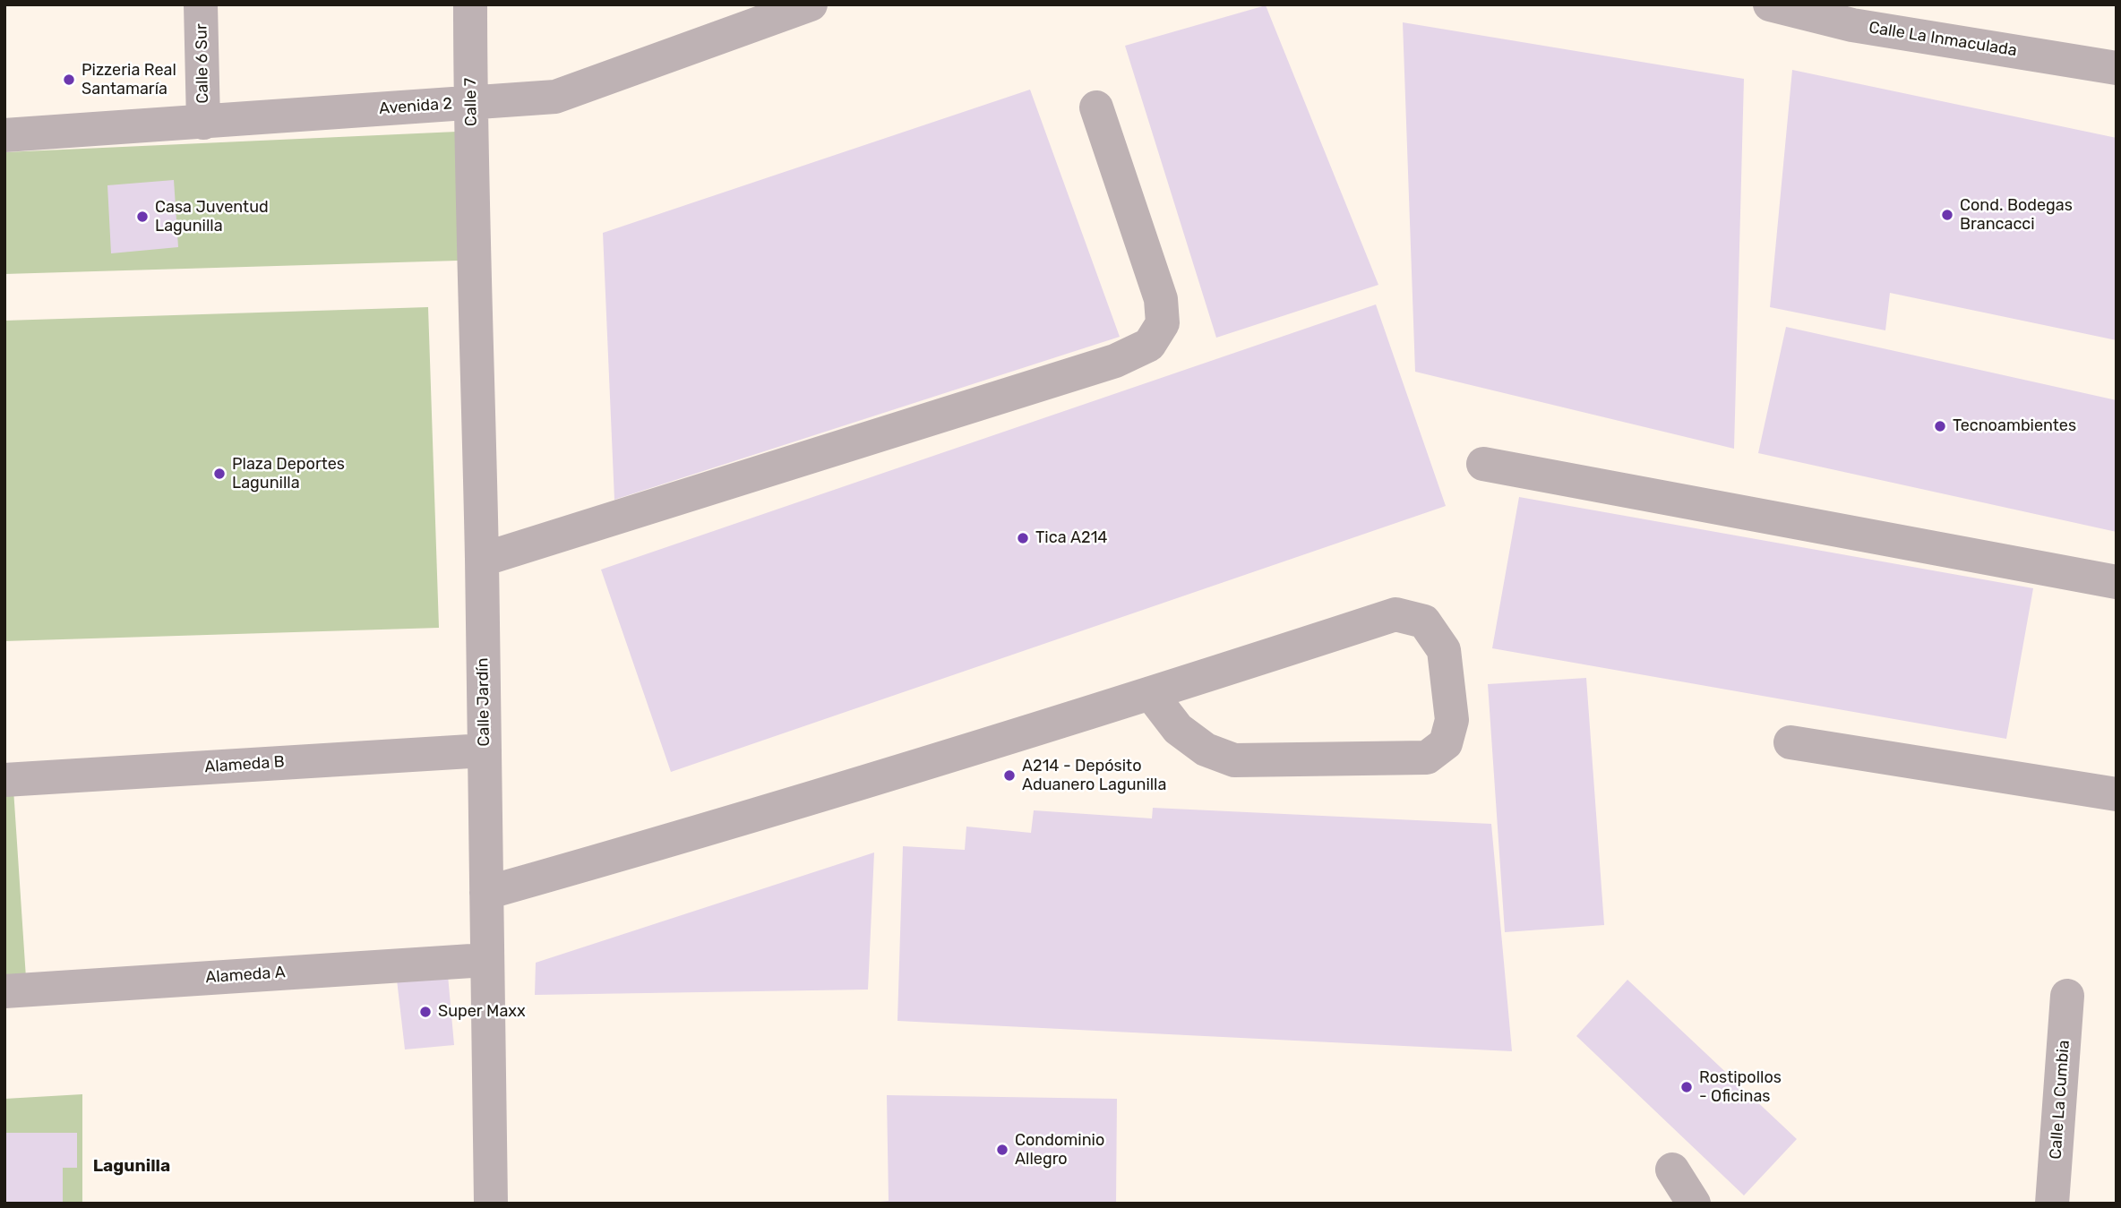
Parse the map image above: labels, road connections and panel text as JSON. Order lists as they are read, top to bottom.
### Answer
{
  "streets": {
    "street": [
      "Calle La Inmaculada",
      "Calle 6 Sur",
      "Calle 7",
      "Avenida 2",
      "Calle Jardín",
      "Alameda B",
      "Alameda A",
      "Calle La Cumbia"
    ]
  },
  "crossings": [
    ["Calle 6 Sur", "Avenida 2"],
    ["Calle 7", "Avenida 2"],
    ["Calle 7", "Calle Jardín"],
    ["Calle Jardín", "Alameda B"],
    ["Calle Jardín", "Alameda A"]
  ],
  "districts": ["Lagunilla"],
  "places": [
    "Pizzeria Real Santamaría",
    "Cond. Bodegas Brancacci",
    "Casa Juventud Lagunilla",
    "Tecnoambientes",
    "Plaza Deportes Lagunilla",
    "Tica A214",
    "A214 - Depósito Aduanero Lagunilla",
    "Super Maxx",
    "Rostipollos - Oficinas",
    "Condominio Allegro"
  ]
}
